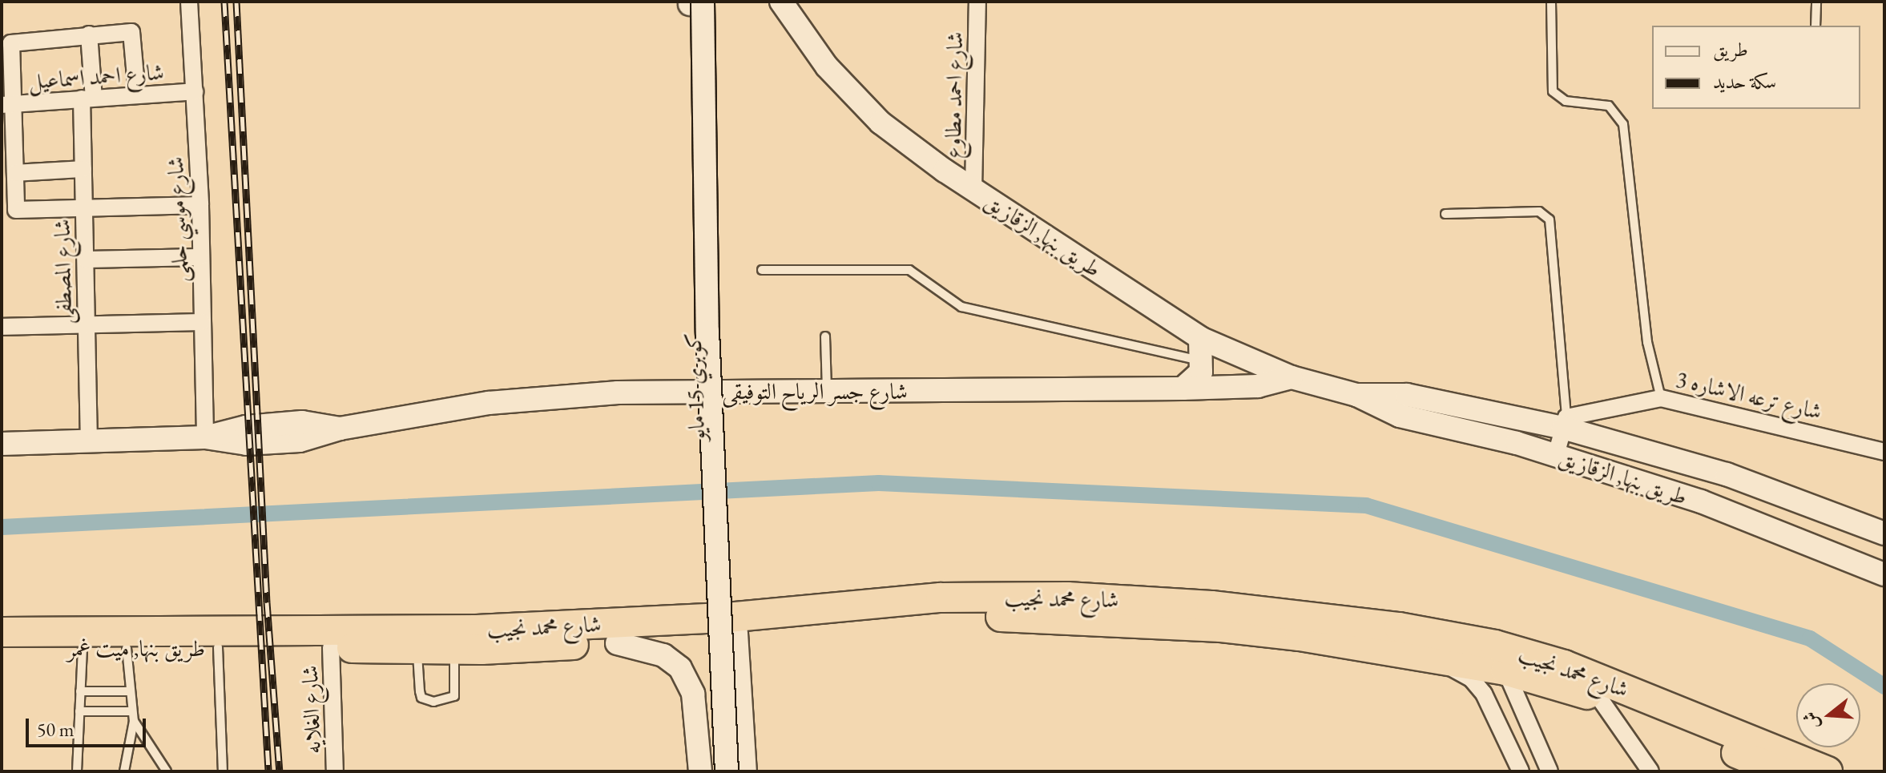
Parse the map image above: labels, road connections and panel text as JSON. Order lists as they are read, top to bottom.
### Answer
{
  "streets": {
    "highway": ["شارع محمد نجيب", "طريق بنها, ميت غمر"],
    "main road": ["طريق بنها, الزقازيق", "كوبري 15 مايو", "شارع جسر الرياح التوفيقى"],
    "street": [
      "شارع احمد اسماعيل",
      "شارع احمد مطاوع",
      "شارع موسي حلمى",
      "شارع المصطفى",
      "شارع ترعه الاشاره 3",
      "شارع الغلايه"
    ]
  },
  "crossings": [
    ["شارع احمد اسماعيل", "شارع موسي حلمى"],
    ["شارع احمد اسماعيل", "شارع المصطفى"],
    ["شارع احمد مطاوع", "طريق بنها, الزقازيق"],
    ["شارع موسي حلمى", "شارع جسر الرياح التوفيقى"],
    ["طريق بنها, الزقازيق", "شارع جسر الرياح التوفيقى"],
    ["طريق بنها, الزقازيق", "شارع ترعه الاشاره 3"],
    ["شارع المصطفى", "شارع جسر الرياح التوفيقى"],
    ["شارع محمد نجيب", "طريق بنها, ميت غمر"],
    ["شارع محمد نجيب", "شارع الغلايه"]
  ],
  "legend": ["طريق", "سكة حديد"],
  "scale_bar": "50 m",
  "north": "left"
}
